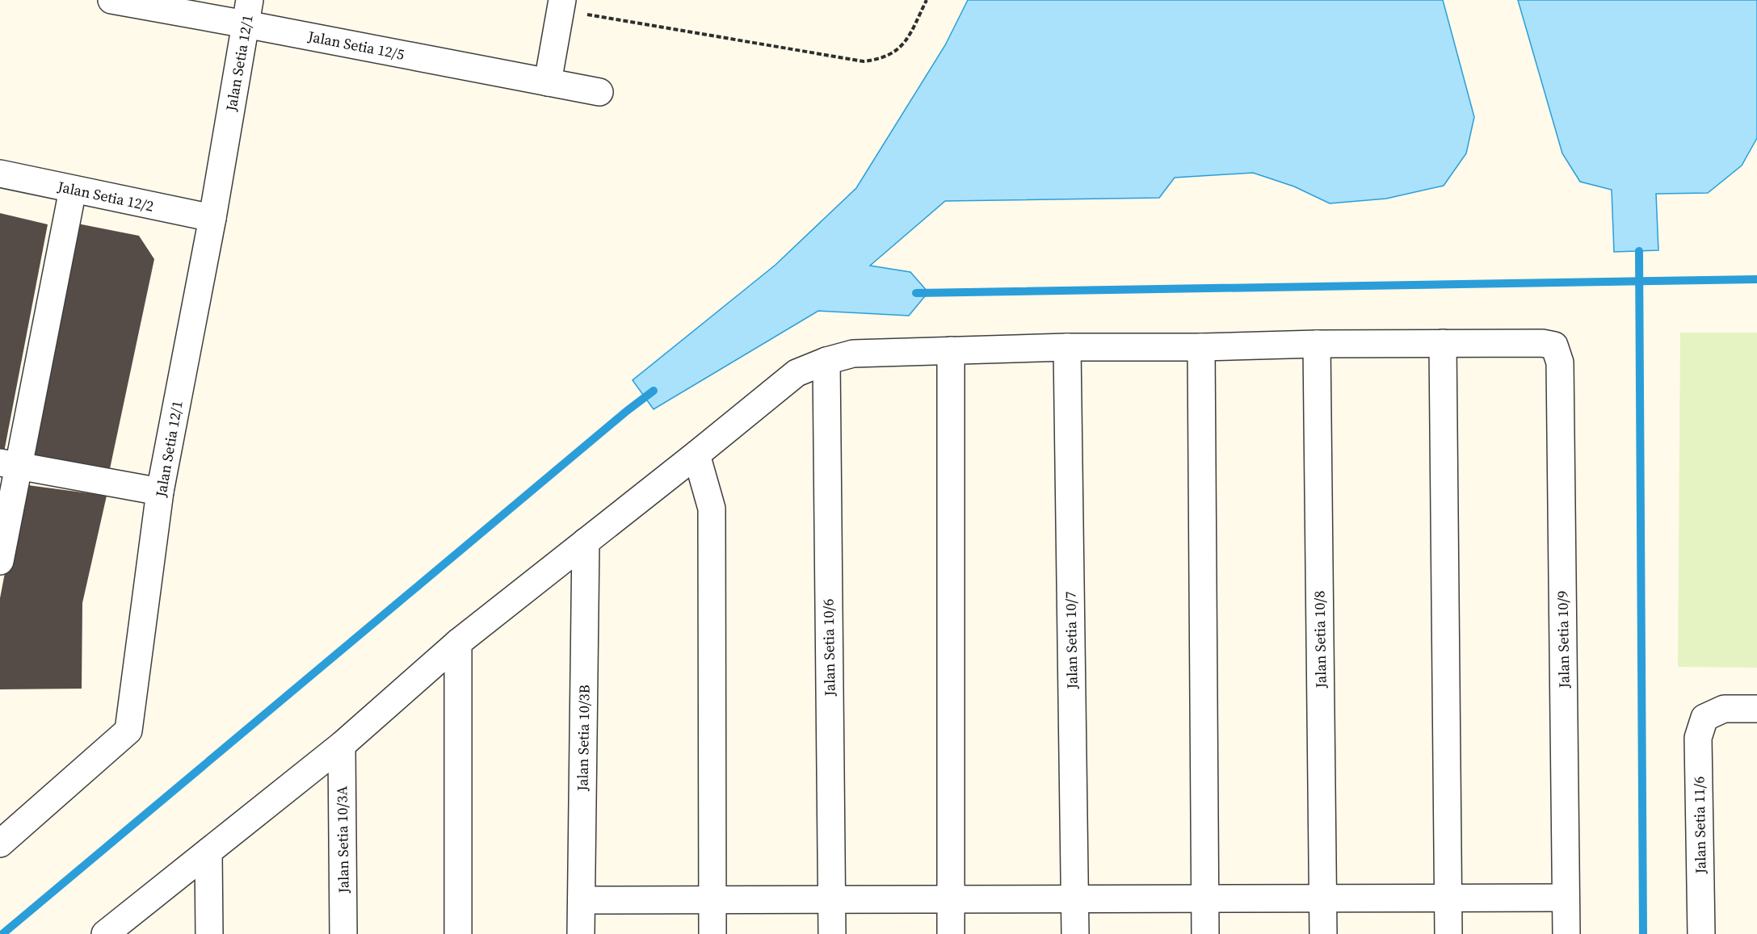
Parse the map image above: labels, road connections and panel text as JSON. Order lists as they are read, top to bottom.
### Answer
{
  "streets": {
    "street": [
      "Jalan Setia 12/5",
      "Jalan Setia 12/1",
      "Jalan Setia 12/2",
      "Jalan Setia 10/8",
      "Jalan Setia 10/9",
      "Jalan Setia 10/7",
      "Jalan Setia 10/6",
      "Jalan Setia 10/3B",
      "Jalan Setia 11/6",
      "Jalan Setia 10/3A"
    ]
  },
  "crossings": [
    ["Jalan Setia 12/5", "Jalan Setia 12/1"],
    ["Jalan Setia 12/1", "Jalan Setia 12/2"]
  ]
}
